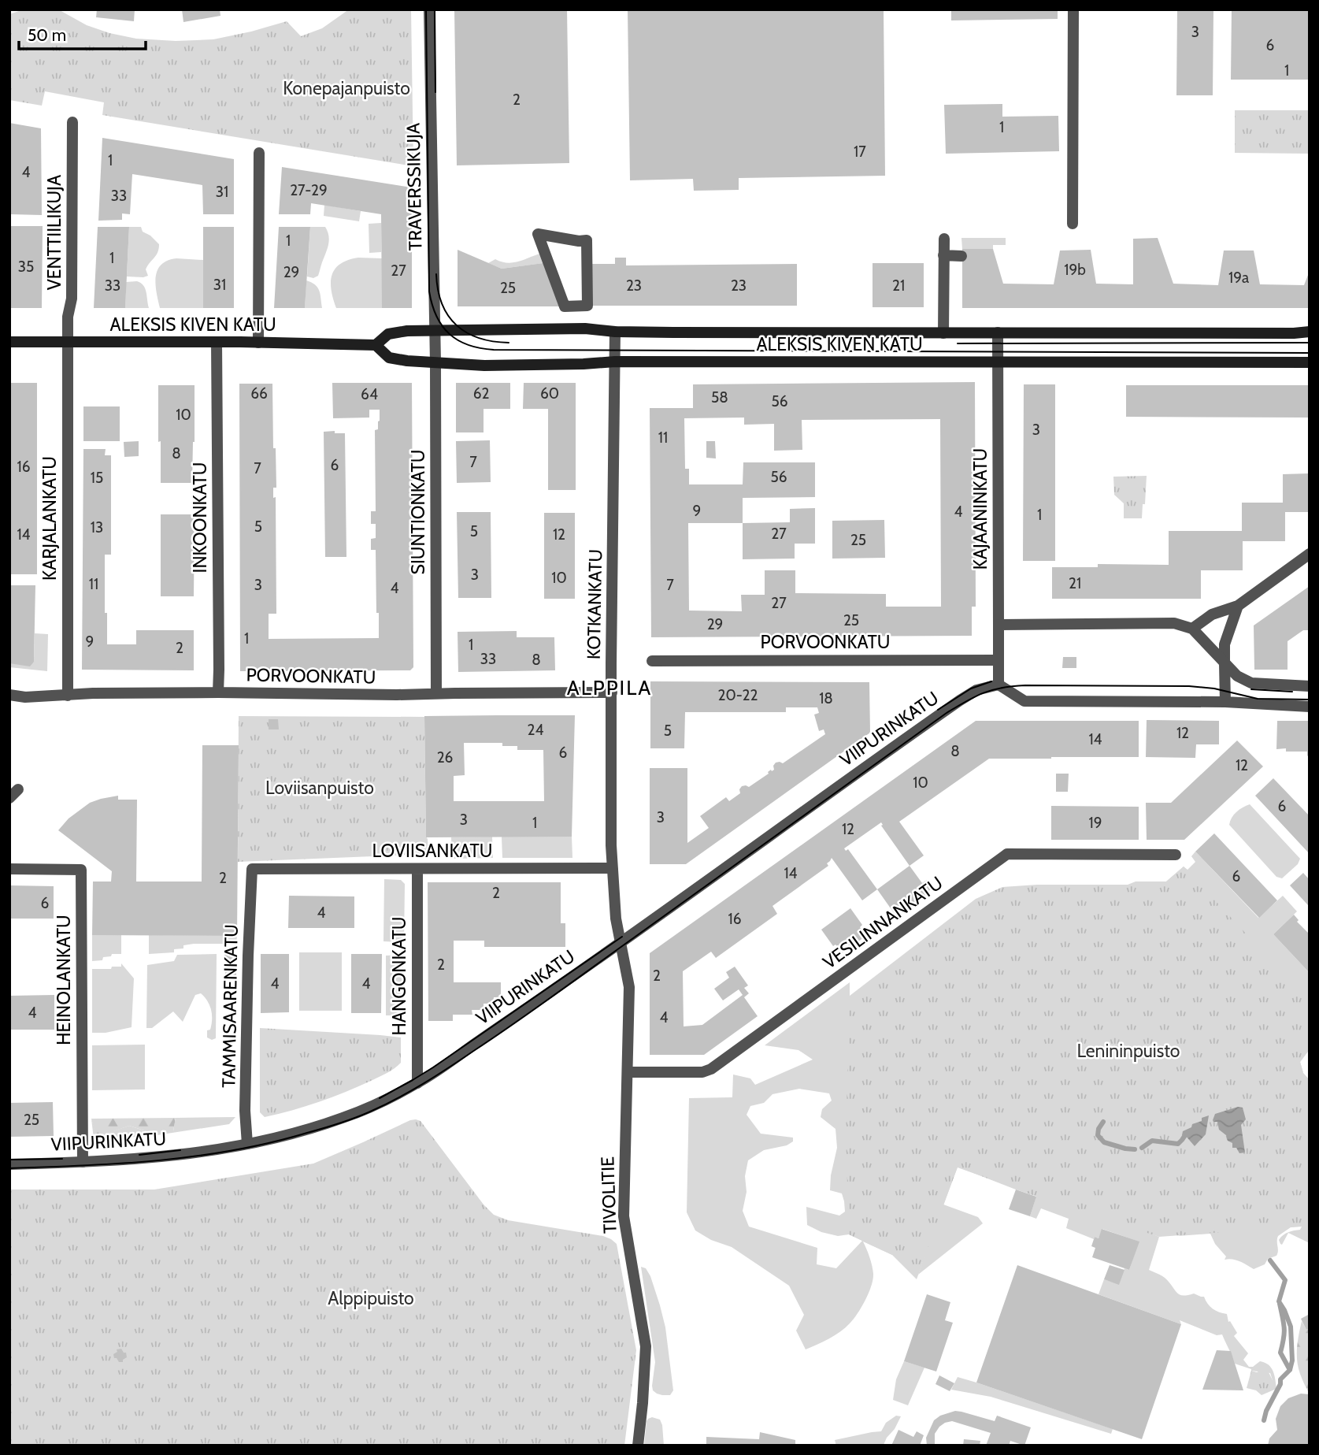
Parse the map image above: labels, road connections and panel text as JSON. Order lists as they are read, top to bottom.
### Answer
{
  "streets": {
    "main road": ["ALEKSIS KIVEN KATU"],
    "street": [
      "TRAVERSSIKUJA",
      "VENTTIILIKUJA",
      "KAJAANINKATU",
      "SIUNTIONKATU",
      "INKOONKATU",
      "KARJALANKATU",
      "KOTKANKATU",
      "PORVOONKATU",
      "VIIPURINKATU",
      "LOVIISANKATU",
      "VESILINNANKATU",
      "HANGONKATU",
      "HEINOLANKATU",
      "TAMMISAARENKATU",
      "TIVOLITIE"
    ]
  },
  "crossings": [
    ["TRAVERSSIKUJA", "ALEKSIS KIVEN KATU"],
    ["TRAVERSSIKUJA", "SIUNTIONKATU"],
    ["VENTTIILIKUJA", "ALEKSIS KIVEN KATU"],
    ["VENTTIILIKUJA", "KARJALANKATU"],
    ["ALEKSIS KIVEN KATU", "KAJAANINKATU"],
    ["ALEKSIS KIVEN KATU", "SIUNTIONKATU"],
    ["ALEKSIS KIVEN KATU", "INKOONKATU"],
    ["ALEKSIS KIVEN KATU", "KARJALANKATU"],
    ["ALEKSIS KIVEN KATU", "KOTKANKATU"],
    ["KAJAANINKATU", "PORVOONKATU"],
    ["KAJAANINKATU", "VIIPURINKATU"],
    ["SIUNTIONKATU", "PORVOONKATU"],
    ["INKOONKATU", "PORVOONKATU"],
    ["KARJALANKATU", "PORVOONKATU"],
    ["KOTKANKATU", "PORVOONKATU"],
    ["KOTKANKATU", "VIIPURINKATU"],
    ["KOTKANKATU", "LOVIISANKATU"],
    ["KOTKANKATU", "TIVOLITIE"],
    ["VIIPURINKATU", "HANGONKATU"],
    ["VIIPURINKATU", "HEINOLANKATU"],
    ["VIIPURINKATU", "TAMMISAARENKATU"],
    ["VIIPURINKATU", "TIVOLITIE"],
    ["LOVIISANKATU", "HANGONKATU"],
    ["LOVIISANKATU", "TAMMISAARENKATU"],
    ["VESILINNANKATU", "TIVOLITIE"]
  ],
  "districts": ["ALPPILA"],
  "parks": [
    "Konepajanpuisto",
    "Loviisanpuisto",
    "Lenininpuisto",
    "Alppipuisto"
  ],
  "house_numbers": [
    "3",
    "6",
    "1",
    "2",
    "1",
    "17",
    "1",
    "4",
    "27-29",
    "31",
    "33",
    "1",
    "1",
    "35",
    "19b",
    "27",
    "29",
    "19a",
    "31",
    "33",
    "23",
    "23",
    "21",
    "25",
    "66",
    "62",
    "60",
    "64",
    "58",
    "56",
    "10",
    "3",
    "11",
    "8",
    "7",
    "6",
    "16",
    "7",
    "56",
    "15",
    "9",
    "4",
    "1",
    "5",
    "13",
    "5",
    "27",
    "14",
    "12",
    "25",
    "3",
    "10",
    "21",
    "11",
    "3",
    "7",
    "4",
    "27",
    "25",
    "29",
    "1",
    "9",
    "1",
    "2",
    "33",
    "8",
    "20-22",
    "18",
    "24",
    "5",
    "12",
    "14",
    "8",
    "6",
    "26",
    "12",
    "10",
    "6",
    "3",
    "3",
    "1",
    "19",
    "12",
    "14",
    "6",
    "2",
    "2",
    "6",
    "4",
    "16",
    "2",
    "2",
    "4",
    "4",
    "4",
    "4",
    "25"
  ],
  "scale_bar": "50 m"
}
